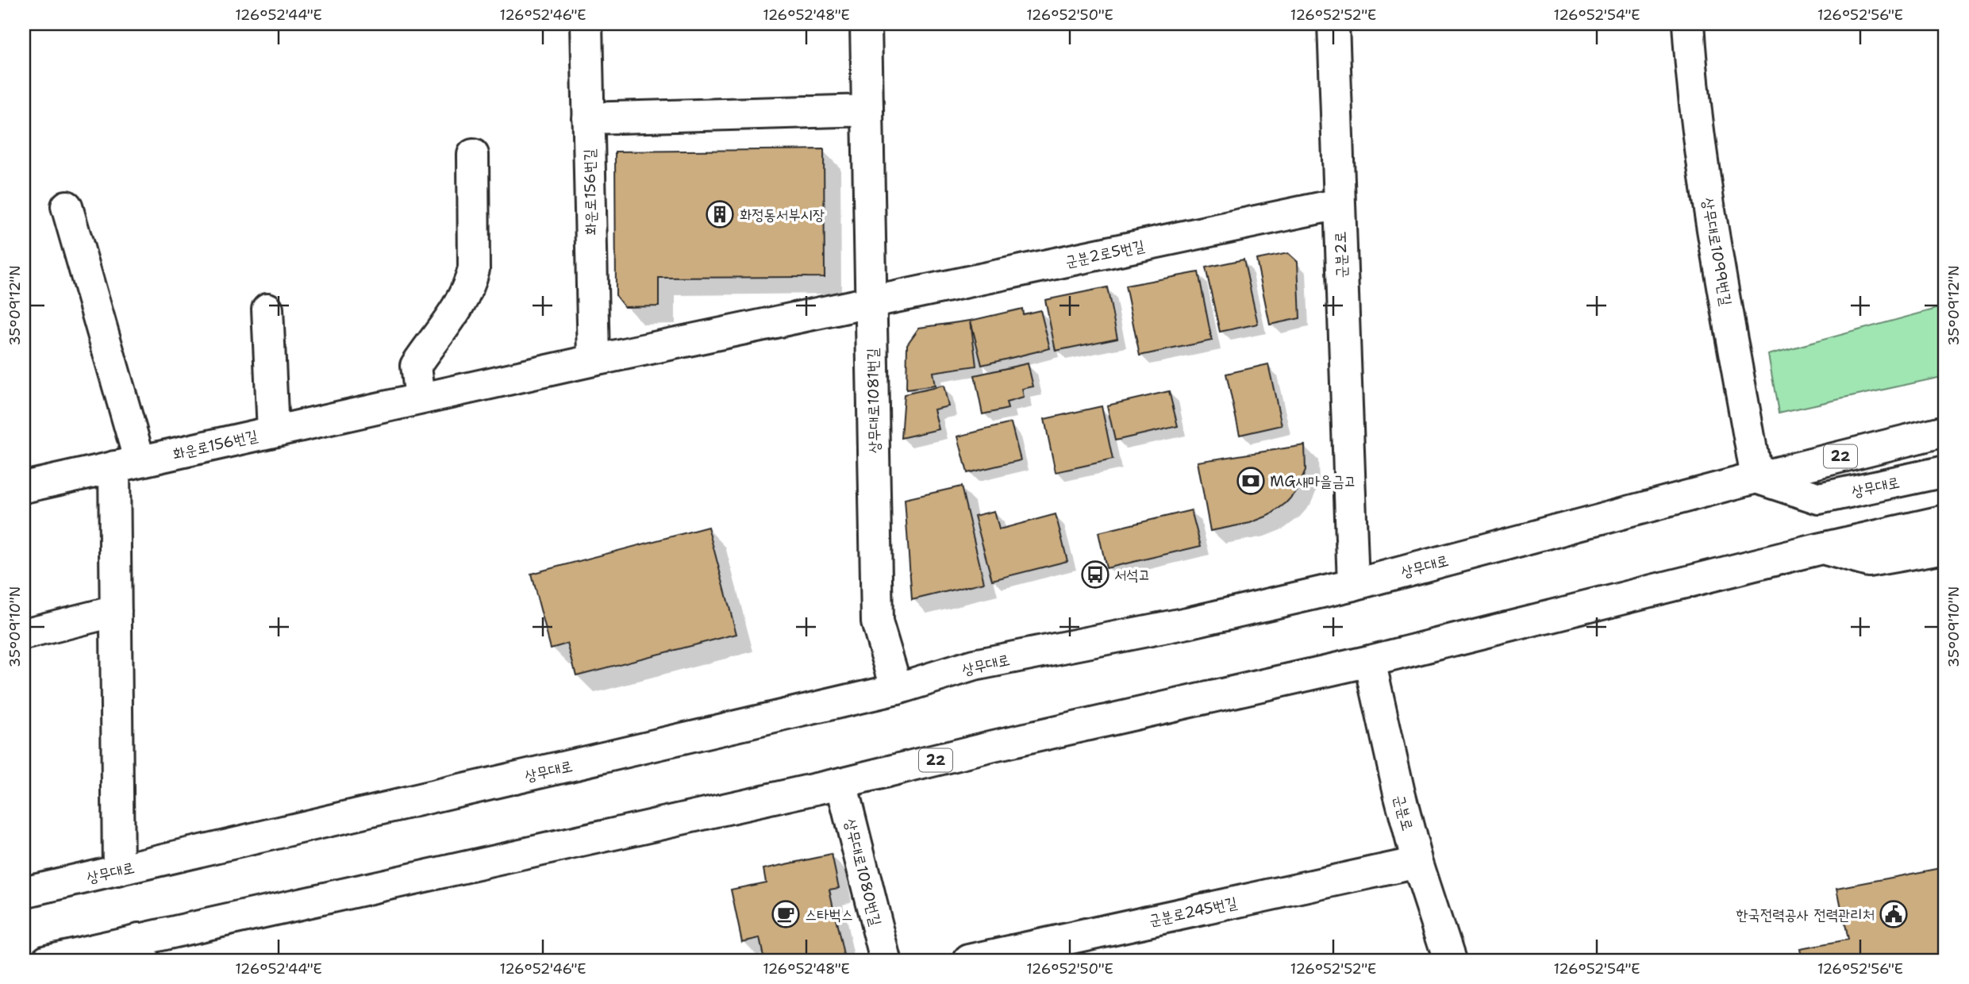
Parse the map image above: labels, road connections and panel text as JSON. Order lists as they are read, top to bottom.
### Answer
{
  "streets": {
    "street": [
      "화운로156번길",
      "상무대로1099번길",
      "군분2로5번길",
      "군분2로",
      "상무대로1081번길",
      "22",
      "상무대로",
      "군분로",
      "상무대로1080번길",
      "군분로245번길"
    ]
  },
  "crossings": [
    ["화운로156번길", "군분2로5번길"],
    ["화운로156번길", "상무대로1081번길"],
    ["상무대로1099번길", "22"],
    ["상무대로1099번길", "상무대로"],
    ["군분2로5번길", "군분2로"],
    ["군분2로5번길", "상무대로1081번길"],
    ["군분2로", "상무대로"],
    ["상무대로1081번길", "상무대로"],
    ["22", "상무대로"],
    ["22", "군분로"],
    ["22", "상무대로1080번길"],
    ["군분로", "군분로245번길"]
  ],
  "places": {
    "building": ["화정동서부시장"],
    "bank": ["MG새마을금고"],
    "bus stop": ["서석고"],
    "cafe": ["스타벅스"],
    "public building": ["한국전력공사 전력관리처"]
  },
  "coordinates": [
    "126°52'44\"E",
    "126°52'46\"E",
    "126°52'48\"E",
    "126°52'50\"E",
    "126°52'52\"E",
    "126°52'54\"E",
    "126°52'56\"E",
    "35°09'12\"N",
    "35°09'10\"N"
  ]
}
